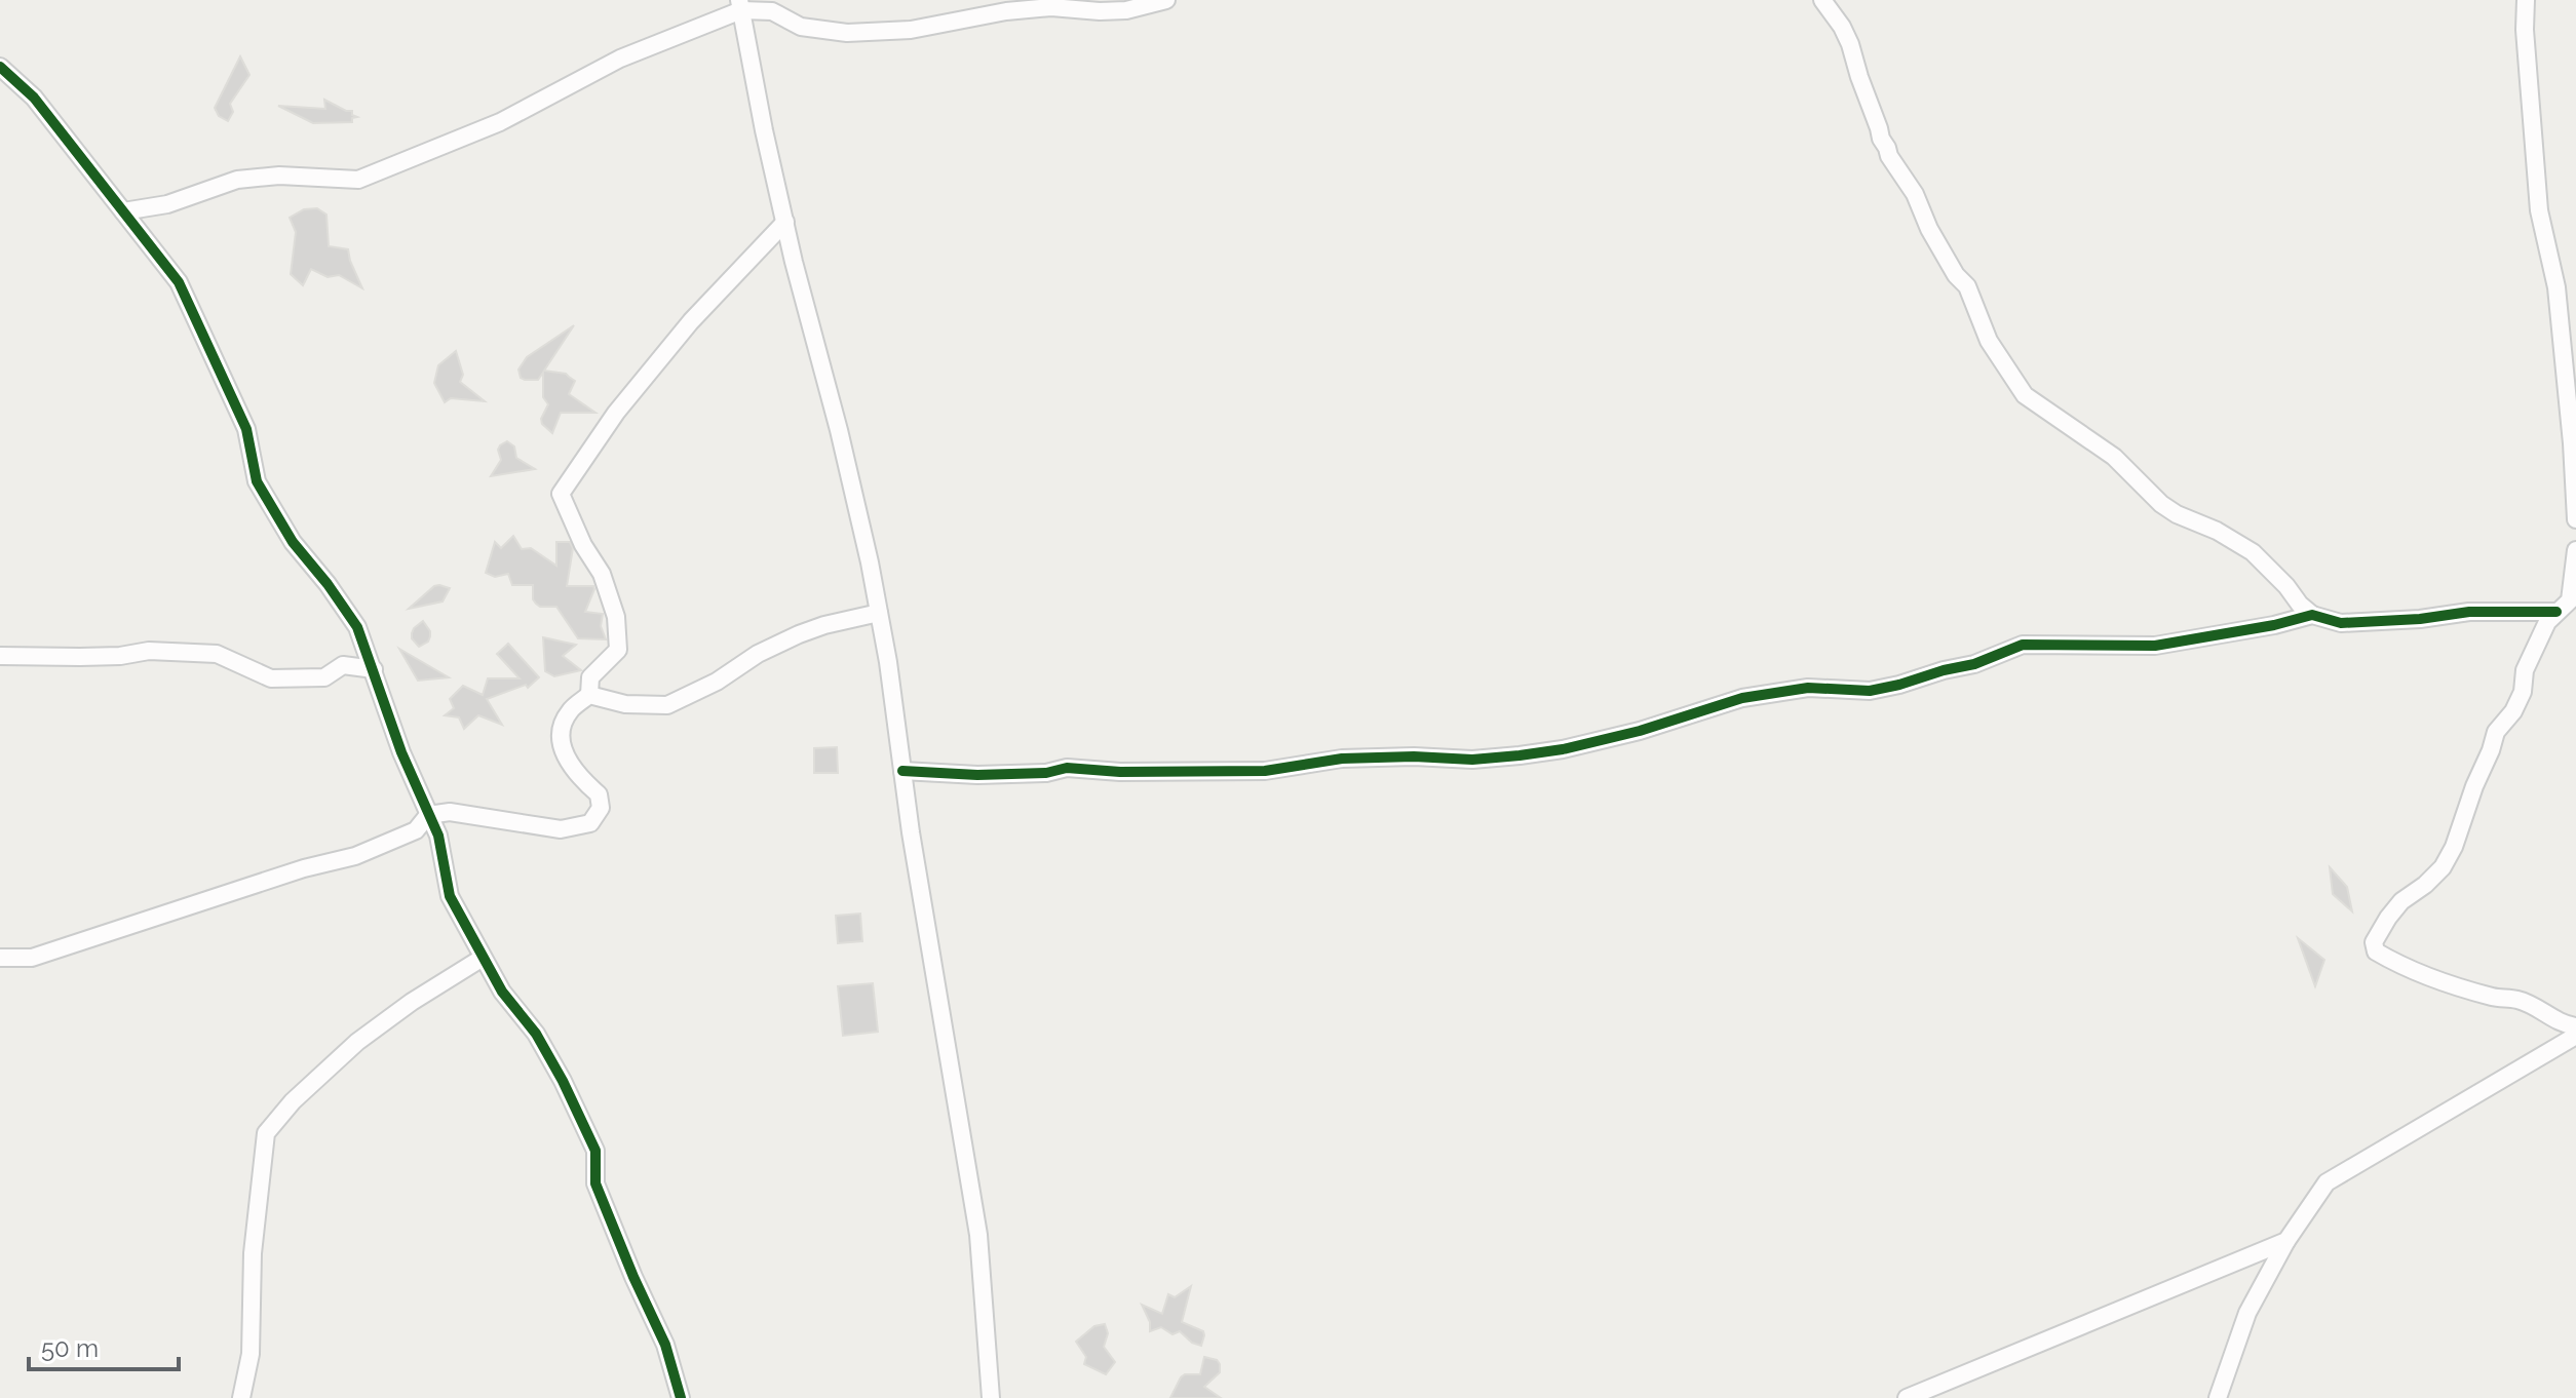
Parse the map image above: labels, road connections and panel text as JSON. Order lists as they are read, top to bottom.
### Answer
{
  "scale_bar": "50 m"
}
